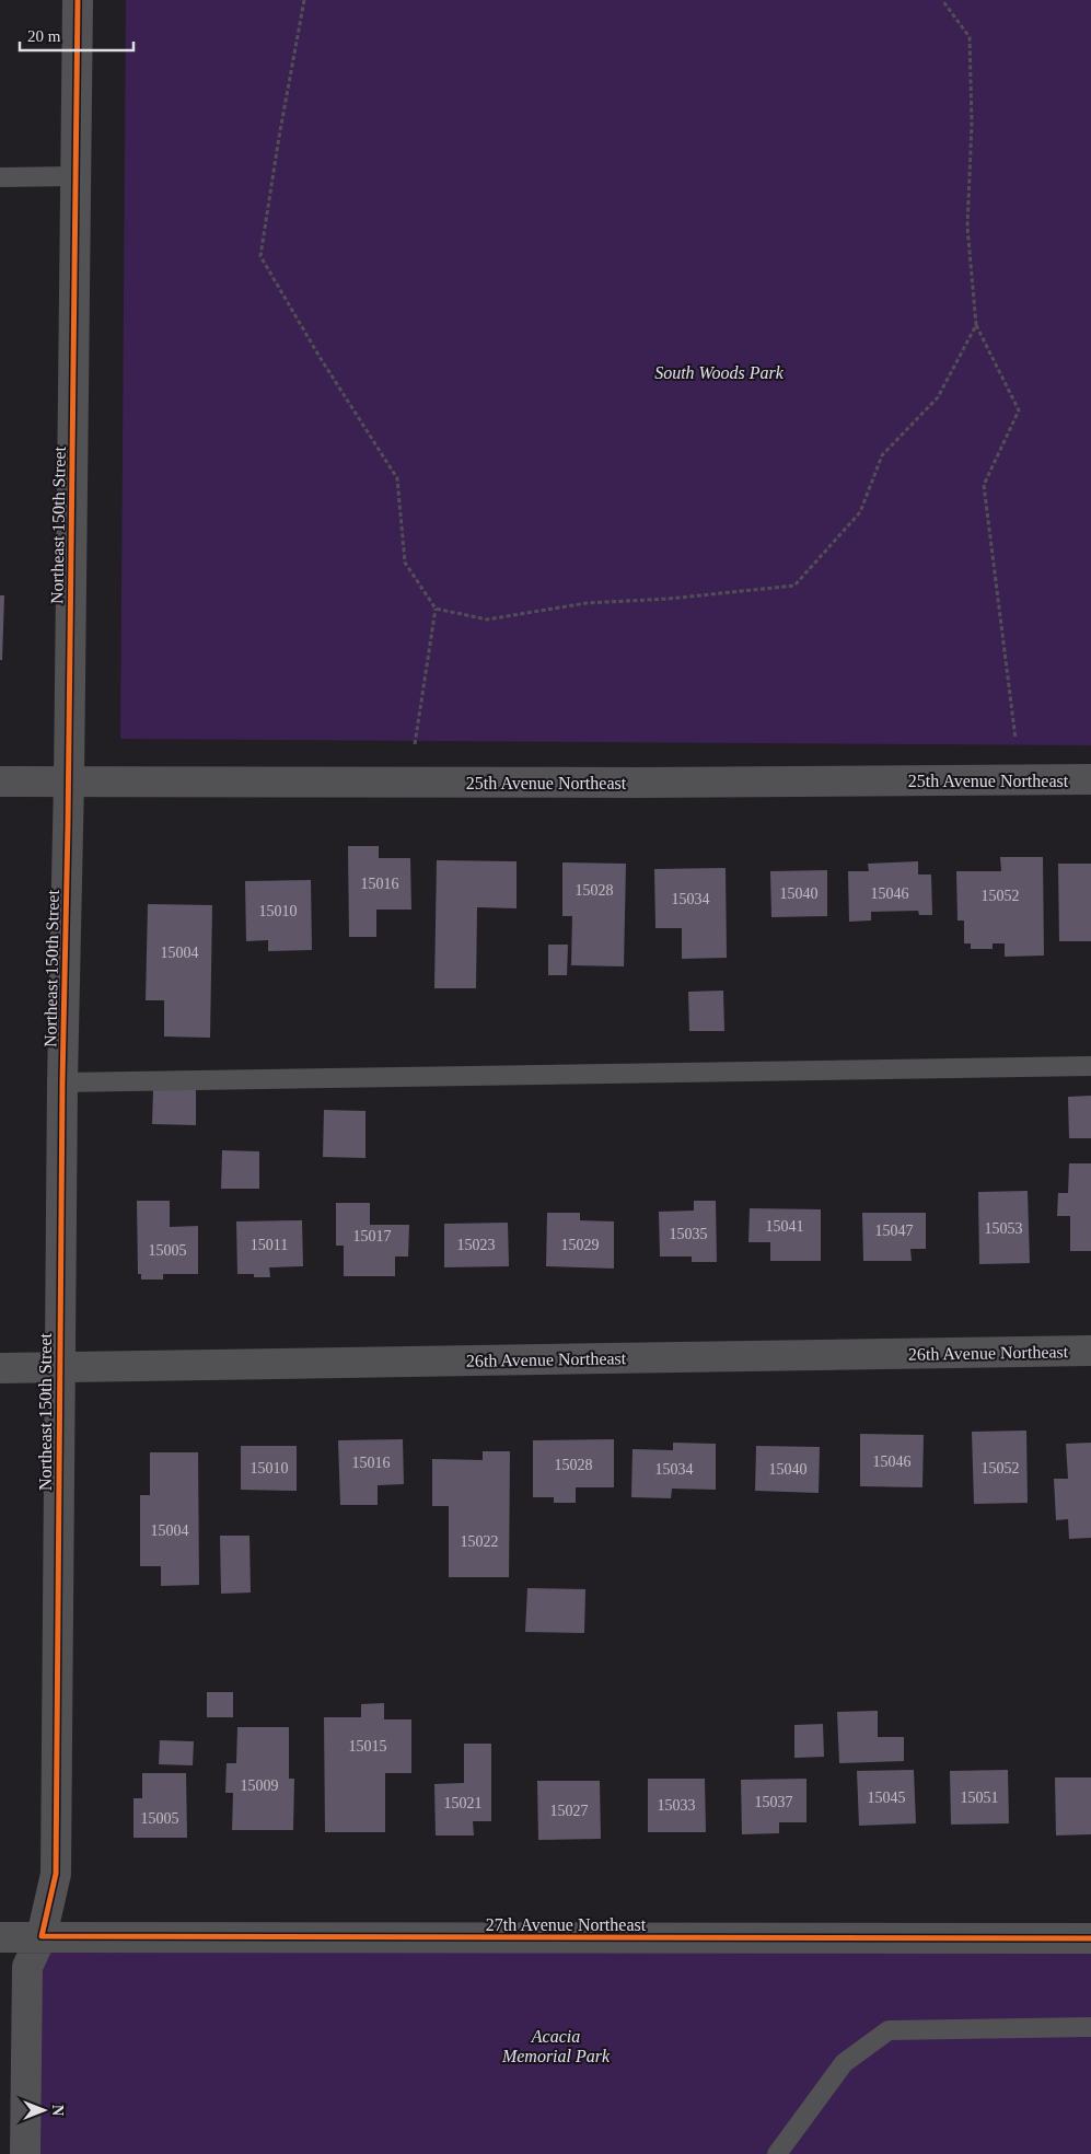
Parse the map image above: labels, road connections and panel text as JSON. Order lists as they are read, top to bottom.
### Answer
{
  "streets": {
    "street": [
      "Northeast 150th Street",
      "25th Avenue Northeast",
      "26th Avenue Northeast",
      "27th Avenue Northeast"
    ]
  },
  "crossings": [
    ["Northeast 150th Street", "25th Avenue Northeast"],
    ["Northeast 150th Street", "26th Avenue Northeast"],
    ["Northeast 150th Street", "27th Avenue Northeast"]
  ],
  "parks": ["South Woods Park", "Acacia Memorial Park"],
  "house_numbers": [
    "15016",
    "15028",
    "15040",
    "15046",
    "15052",
    "15034",
    "15010",
    "15004",
    "15041",
    "15053",
    "15047",
    "15035",
    "15017",
    "15011",
    "15023",
    "15029",
    "15005",
    "15046",
    "15016",
    "15028",
    "15010",
    "15052",
    "15034",
    "15040",
    "15004",
    "15022",
    "15015",
    "15009",
    "15045",
    "15051",
    "15037",
    "15021",
    "15033",
    "15027",
    "15005"
  ],
  "scale_bar": "20 m",
  "north": "right"
}
